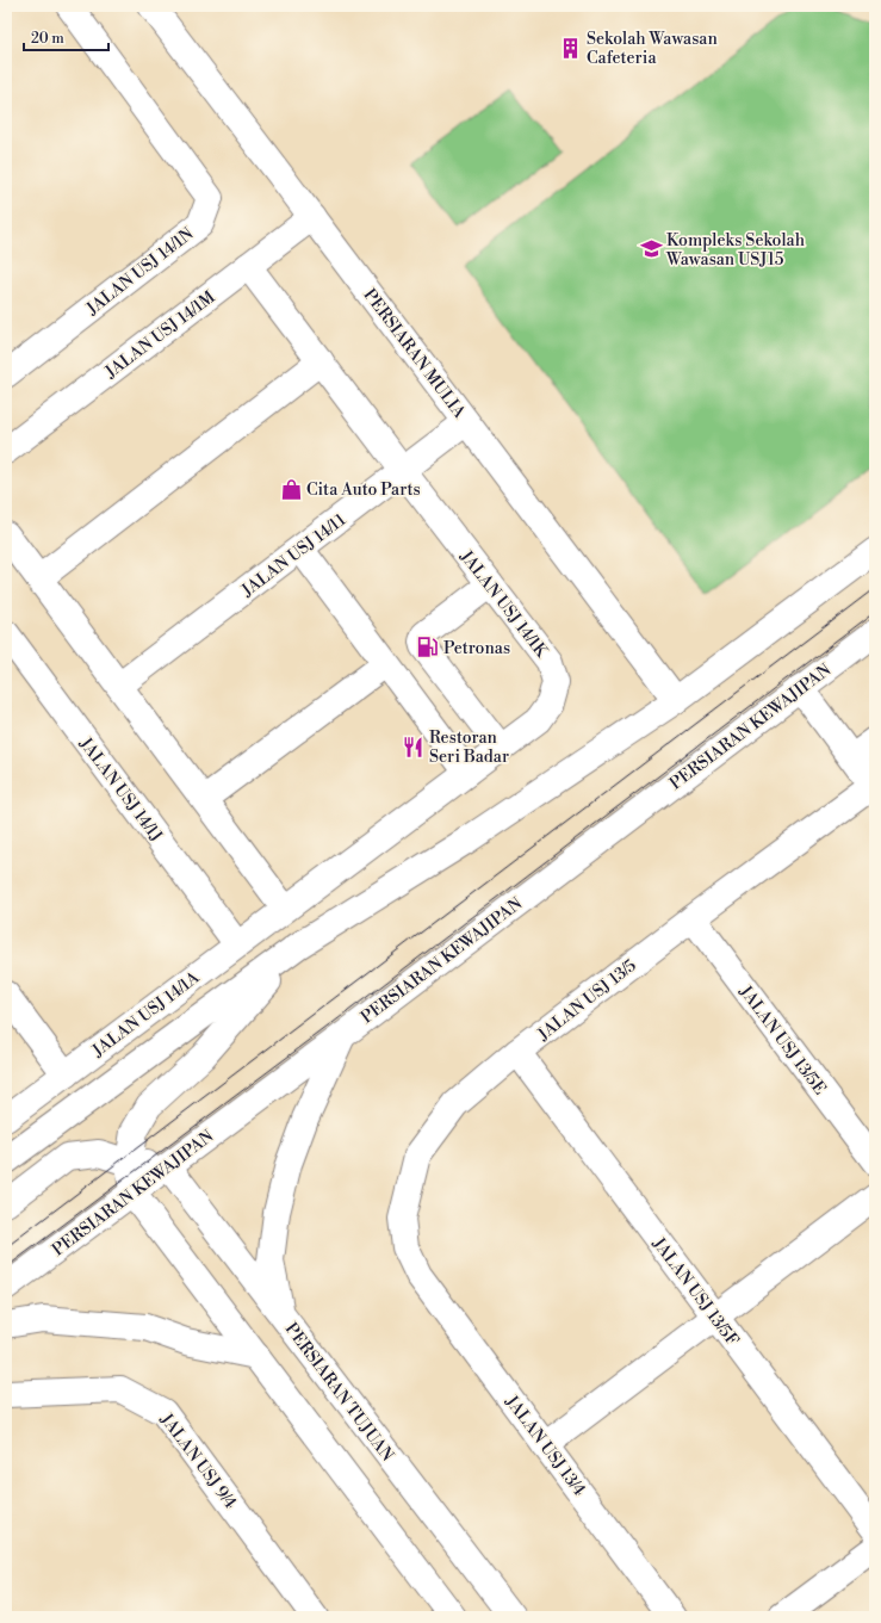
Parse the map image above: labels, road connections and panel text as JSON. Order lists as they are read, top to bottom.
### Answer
{
  "streets": {
    "street": [
      "JALAN USJ 14/1N",
      "JALAN USJ 14/1M",
      "PERSIARAN MULIA",
      "JALAN USJ 14/11",
      "JALAN USJ 14/1K",
      "PERSIARAN KEWAJIPAN",
      "JALAN USJ 14/1J",
      "JALAN USJ 13/5",
      "JALAN USJ 14/1A",
      "JALAN USJ 13/5E",
      "JALAN USJ 13/5F",
      "PERSIARAN TUJUAN",
      "JALAN USJ 13/4",
      "JALAN USJ 9/4"
    ]
  },
  "crossings": [
    ["JALAN USJ 14/1M", "PERSIARAN MULIA"],
    ["JALAN USJ 14/1M", "JALAN USJ 14/1K"],
    ["PERSIARAN MULIA", "JALAN USJ 14/11"],
    ["JALAN USJ 14/11", "JALAN USJ 14/1K"],
    ["JALAN USJ 14/1K", "JALAN USJ 14/1A"],
    ["PERSIARAN KEWAJIPAN", "PERSIARAN TUJUAN"],
    ["JALAN USJ 14/1J", "JALAN USJ 14/1A"],
    ["JALAN USJ 13/5", "JALAN USJ 13/5E"],
    ["JALAN USJ 13/5", "JALAN USJ 13/5F"],
    ["JALAN USJ 13/5", "JALAN USJ 13/4"]
  ],
  "places": {
    "building": ["Sekolah Wawasan Cafeteria"],
    "school or university": ["Kompleks Sekolah Wawasan USJ15"],
    "shop": ["Cita Auto Parts"],
    "fuel station": ["Petronas"],
    "restaurant": ["Restoran Seri Badar"]
  },
  "scale_bar": "20 m"
}
